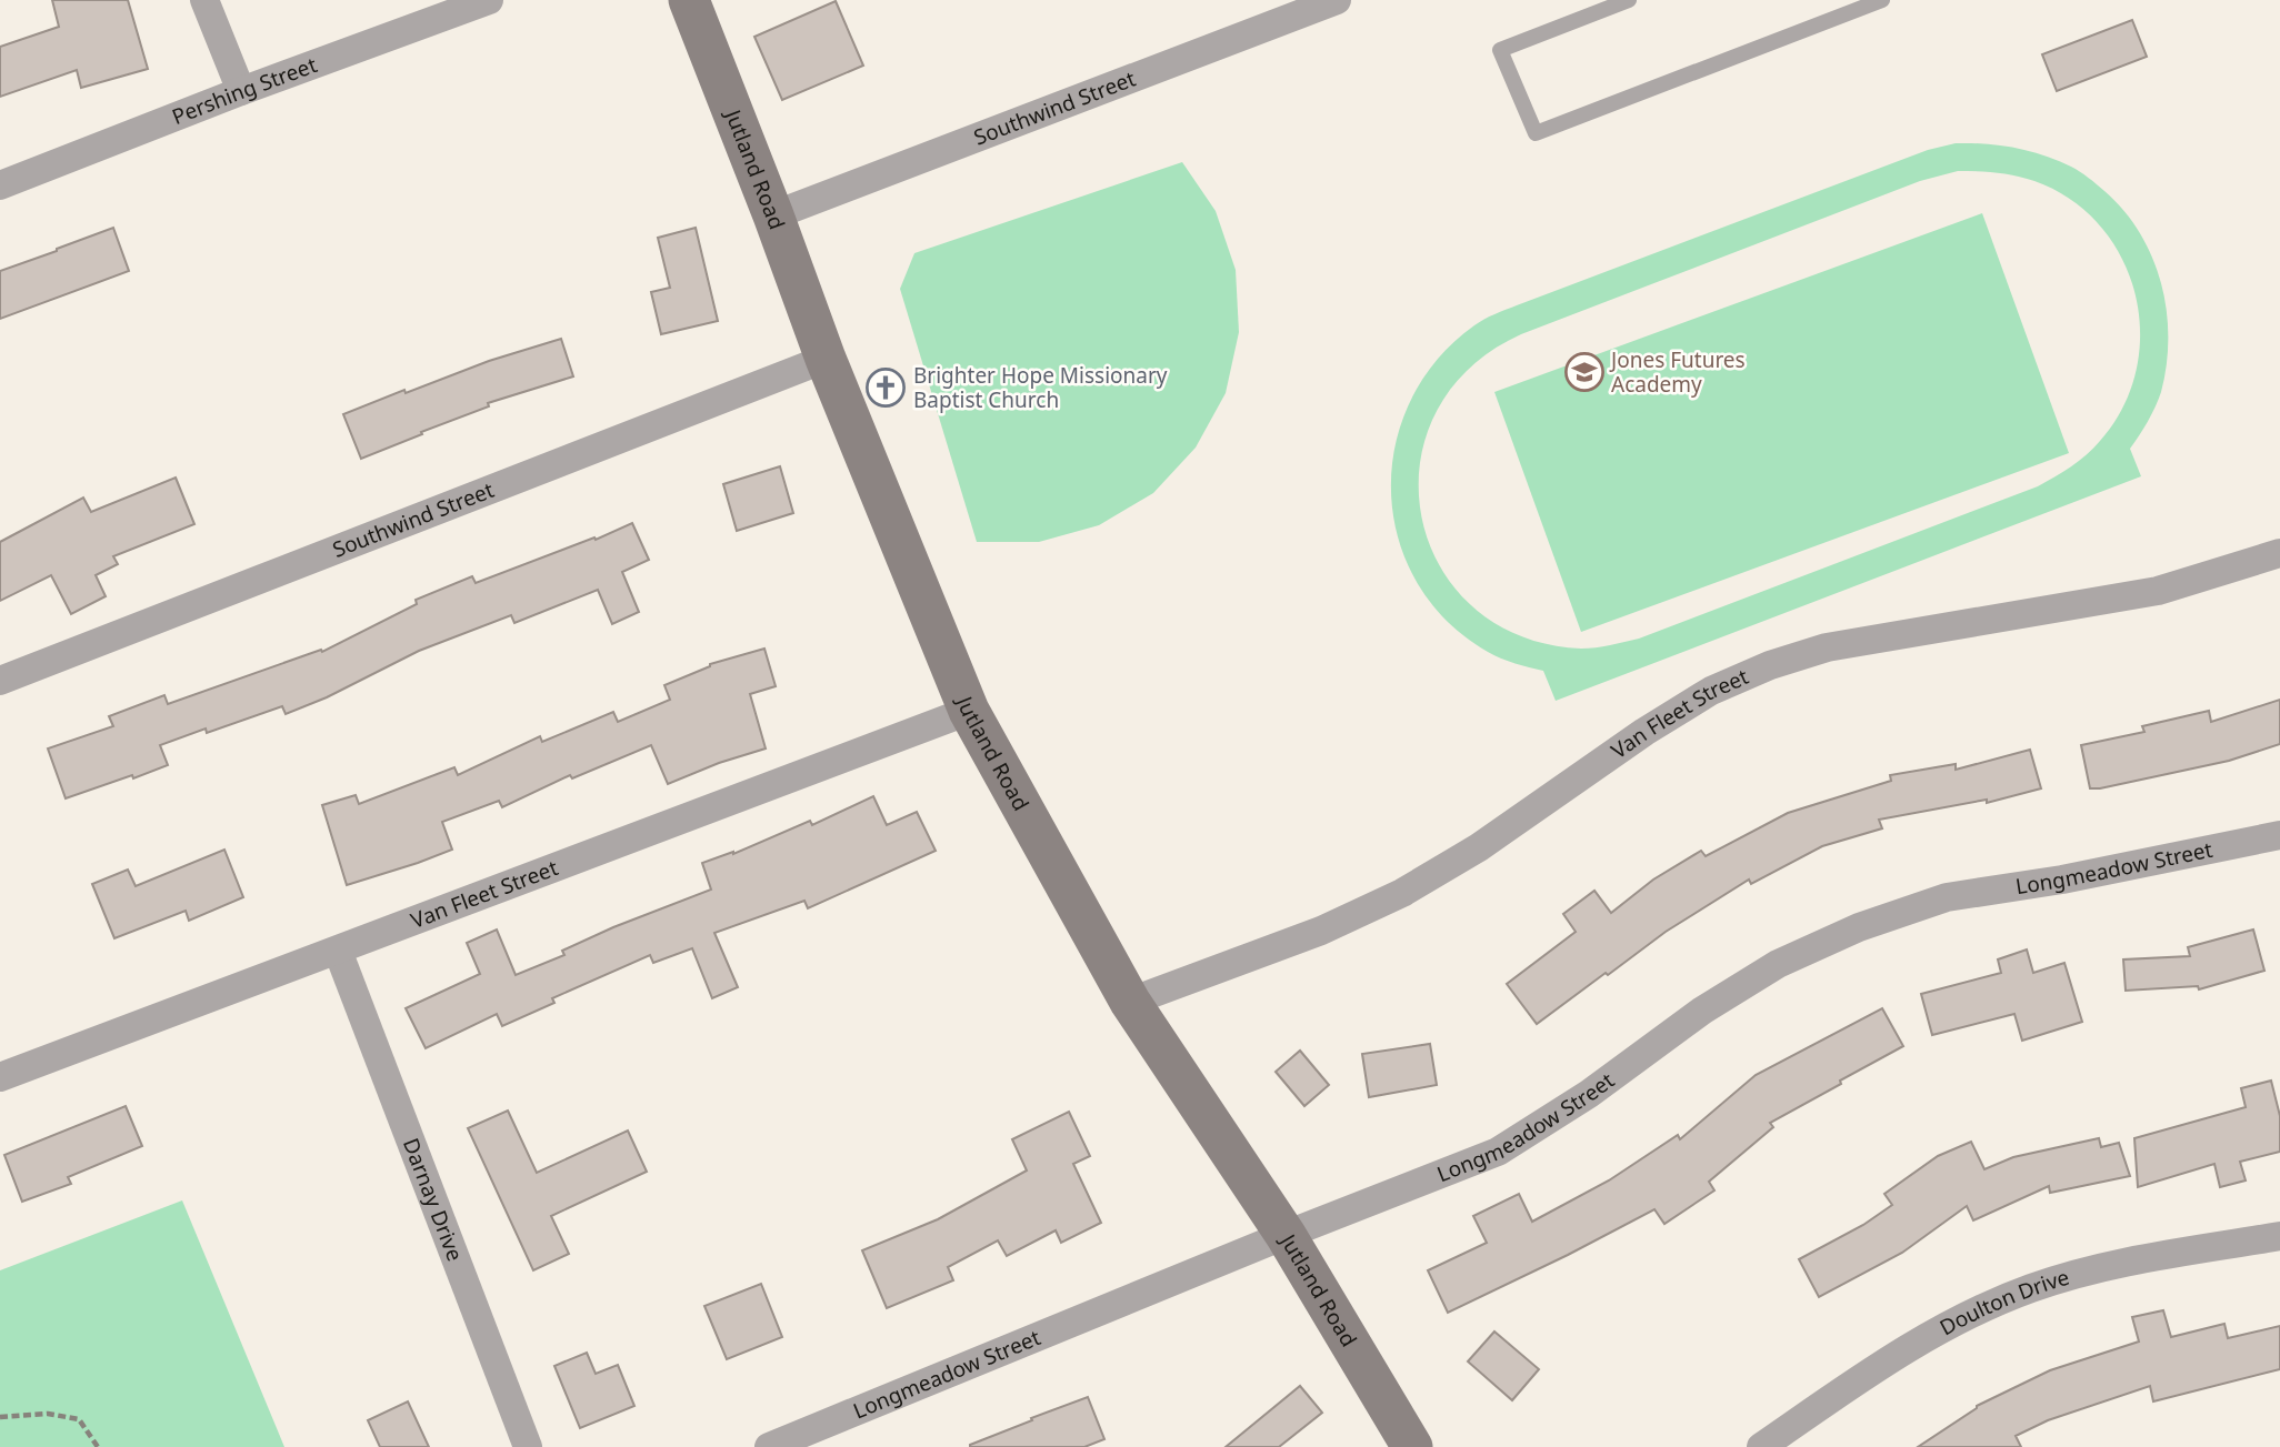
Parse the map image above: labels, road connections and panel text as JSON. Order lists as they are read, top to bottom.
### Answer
{
  "streets": {
    "street": [
      "Pershing Street",
      "Southwind Street",
      "Jutland Road",
      "Van Fleet Street",
      "Longmeadow Street",
      "Darnay Drive",
      "Doulton Drive"
    ]
  },
  "crossings": [
    ["Southwind Street", "Jutland Road"],
    ["Jutland Road", "Van Fleet Street"],
    ["Jutland Road", "Longmeadow Street"],
    ["Van Fleet Street", "Darnay Drive"]
  ],
  "places": {
    "school or university": ["Jones Futures Academy"],
    "church": ["Brighter Hope Missionary Baptist Church"]
  }
}
